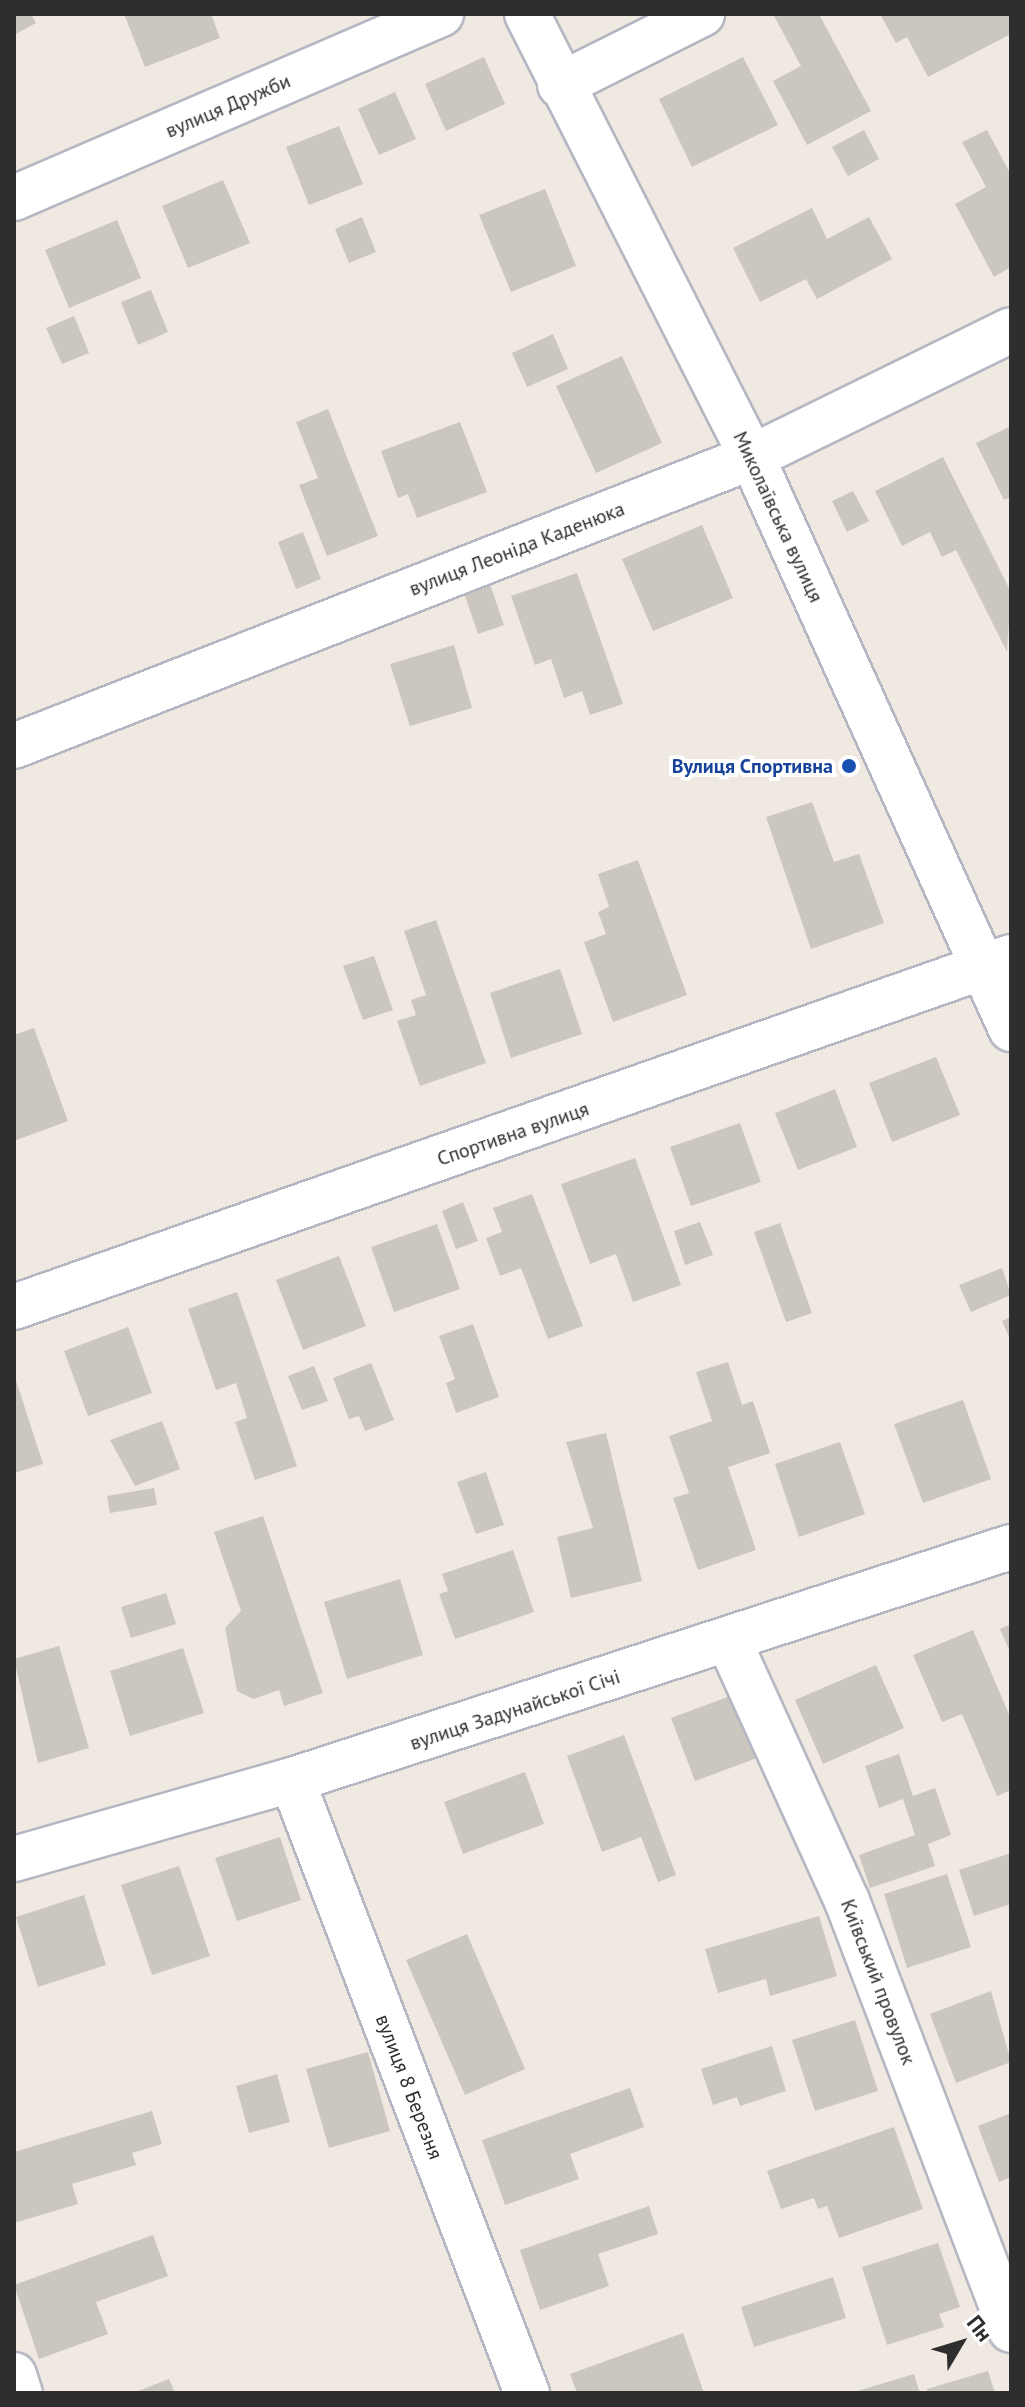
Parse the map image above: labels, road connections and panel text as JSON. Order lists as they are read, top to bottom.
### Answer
{
  "streets": {
    "street": [
      "вулиця Дружби",
      "Миколаївська вулиця",
      "вулиця Леоніда Каденюка",
      "Спортивна вулиця",
      "вулиця Задунайської Січі",
      "Київський провулок",
      "вулиця 8 Березня"
    ]
  },
  "crossings": [
    ["Миколаївська вулиця", "вулиця Леоніда Каденюка"],
    ["Миколаївська вулиця", "Спортивна вулиця"],
    ["вулиця Задунайської Січі", "Київський провулок"],
    ["вулиця Задунайської Січі", "вулиця 8 Березня"]
  ],
  "places": ["Вулиця Спортивна"],
  "north": "top right"
}
